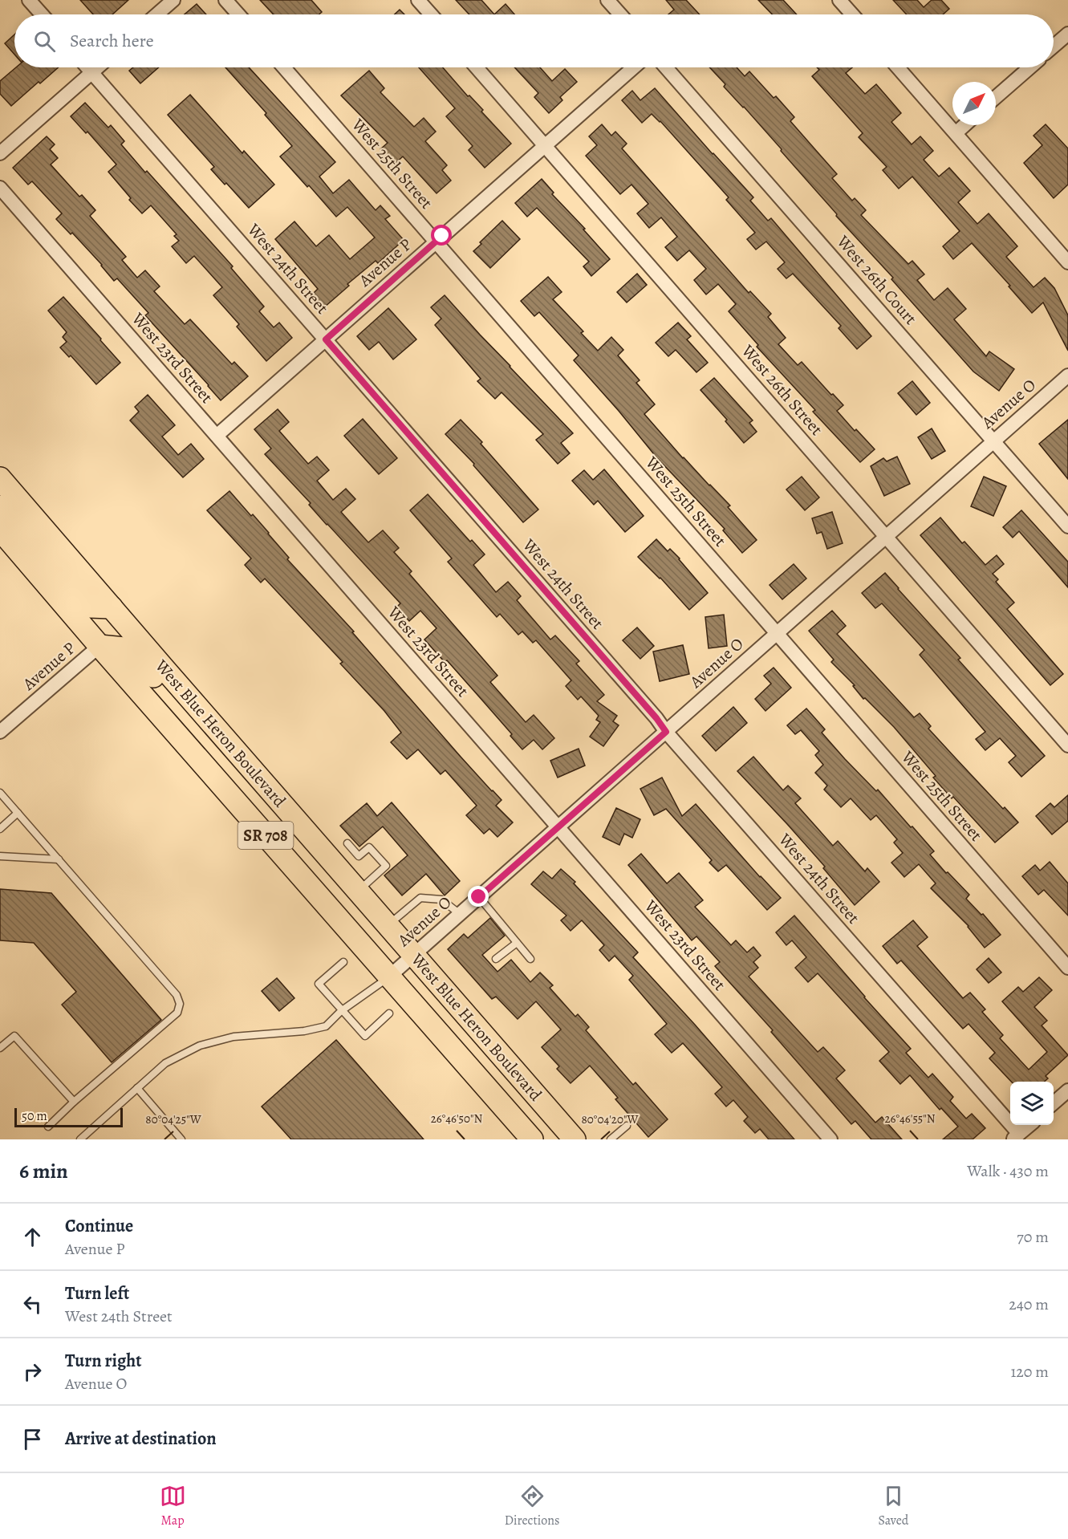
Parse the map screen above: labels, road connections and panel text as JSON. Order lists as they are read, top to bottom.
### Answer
{
  "streets": {
    "main road": ["West Blue Heron Boulevard", "SR 708"],
    "street": [
      "West 25th Street",
      "Avenue P",
      "West 24th Street",
      "West 26th Court",
      "West 23rd Street",
      "West 26th Street",
      "Avenue O"
    ]
  },
  "crossings": [
    ["West 25th Street", "Avenue P"],
    ["West 25th Street", "Avenue O"],
    ["Avenue P", "West 24th Street"],
    ["Avenue P", "West 23rd Street"],
    ["Avenue P", "West 26th Street"],
    ["Avenue P", "West Blue Heron Boulevard"],
    ["West 24th Street", "Avenue O"],
    ["West 26th Court", "Avenue O"],
    ["West 23rd Street", "Avenue O"],
    ["West 26th Street", "Avenue O"],
    ["Avenue O", "West Blue Heron Boulevard"]
  ],
  "scale_bar": "50 m",
  "north": "top right",
  "page": {
    "search": "Search here",
    "scale": "50 m",
    "heading": ["6 min", "Walk · 430 m"],
    "list": [
      ["Continue", "Avenue P", "70 m"],
      ["Turn left", "West 24th Street", "240 m"],
      ["Turn right", "Avenue O", "120 m"],
      "Arrive at destination"
    ],
    "nav": ["Map", "Directions", "Saved"]
  },
  "coordinates": [
    "26°46'50\"N",
    "26°46'55\"N",
    "80°04'25\"W",
    "80°04'20\"W"
  ]
}
